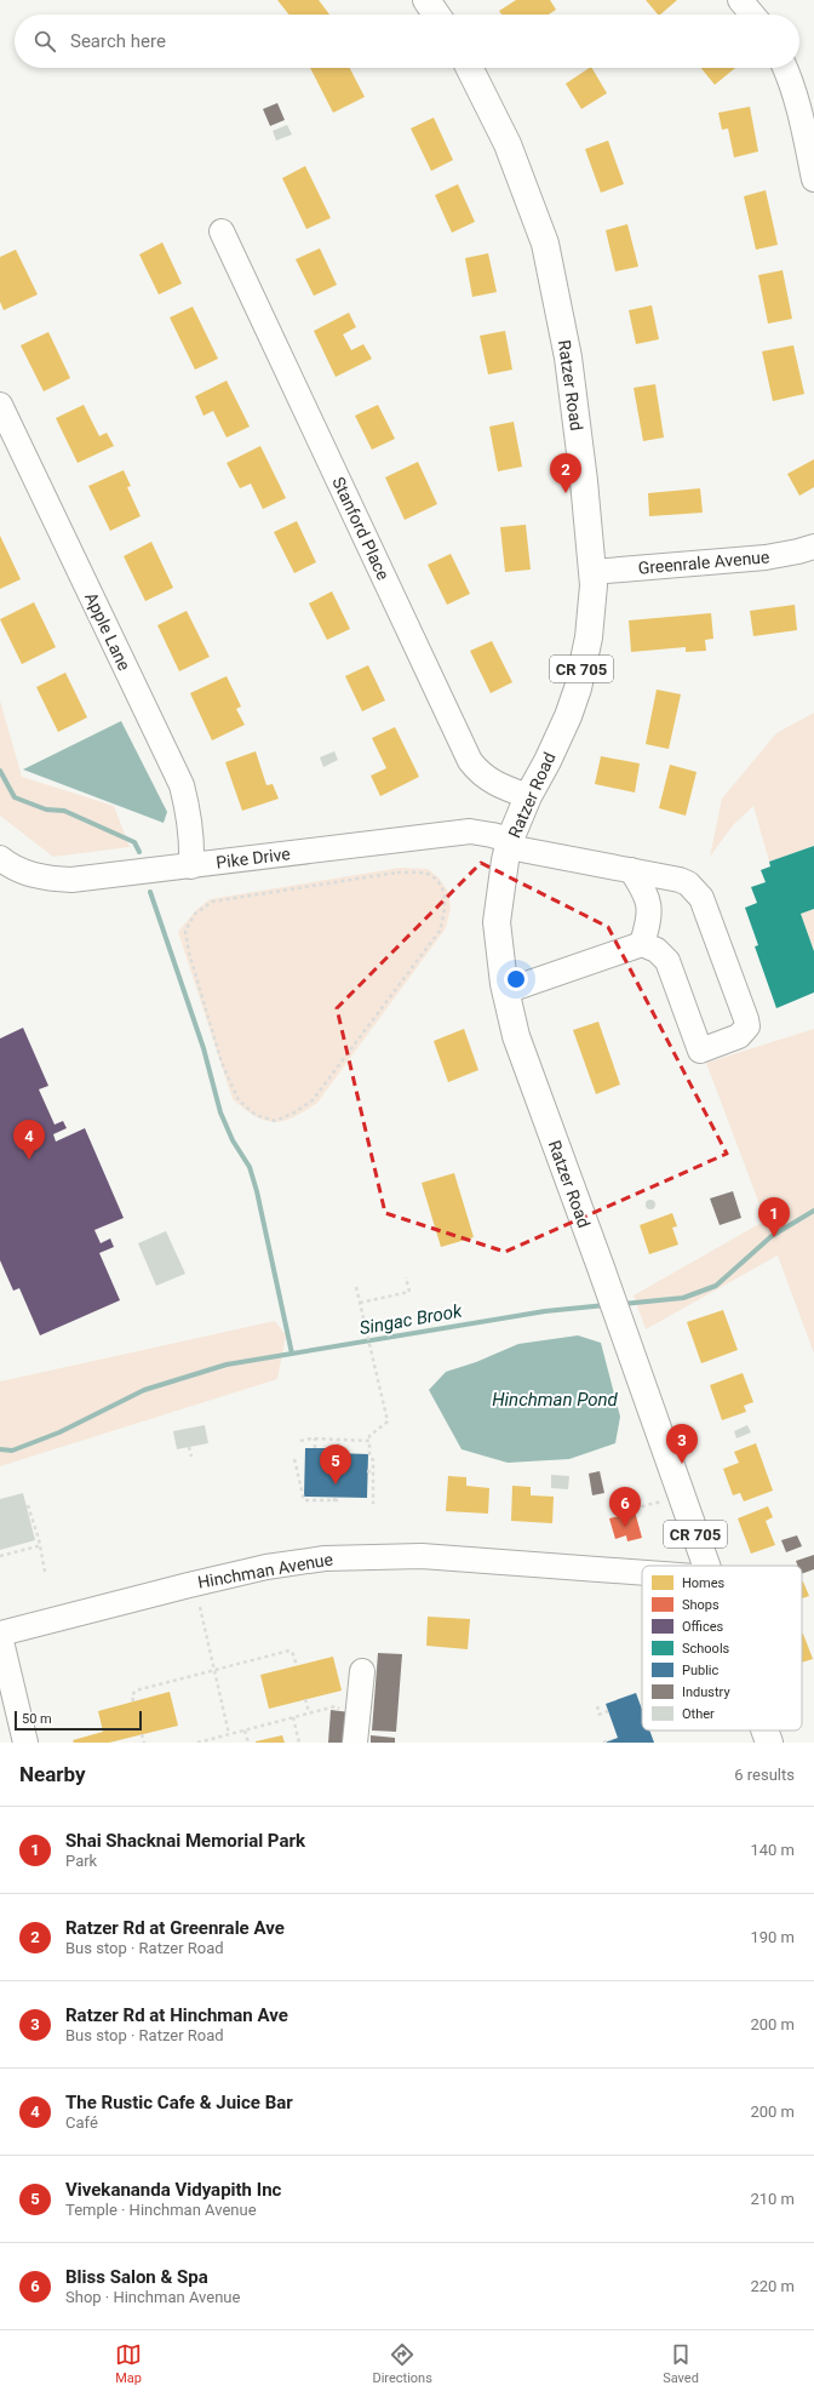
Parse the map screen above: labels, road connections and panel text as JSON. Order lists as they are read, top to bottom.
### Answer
{
  "streets": {
    "main road": ["Ratzer Road", "CR 705"],
    "street": [
      "Stanford Place",
      "Greenrale Avenue",
      "Apple Lane",
      "Pike Drive",
      "Hinchman Avenue"
    ]
  },
  "crossings": [
    ["Ratzer Road", "Stanford Place"],
    ["Ratzer Road", "Greenrale Avenue"],
    ["Ratzer Road", "Pike Drive"],
    ["Apple Lane", "Pike Drive"]
  ],
  "water": ["Singac Brook", "Hinchman Pond"],
  "legend": [
    "Homes",
    "Shops",
    "Offices",
    "Schools",
    "Public",
    "Industry",
    "Other"
  ],
  "scale_bar": "50 m",
  "page": {
    "search": "Search here",
    "pins": [
      "2",
      "4",
      "1",
      "3",
      "5",
      "6"
    ],
    "scale": "50 m",
    "heading": ["Nearby", "6 results"],
    "list": [
      {
        "mark": "1",
        "name": "Shai Shacknai Memorial Park",
        "note": "Park",
        "value": "140 m"
      },
      {
        "mark": "2",
        "name": "Ratzer Rd at Greenrale Ave",
        "note": "Bus stop · Ratzer Road",
        "value": "190 m"
      },
      {
        "mark": "3",
        "name": "Ratzer Rd at Hinchman Ave",
        "note": "Bus stop · Ratzer Road",
        "value": "200 m"
      },
      {
        "mark": "4",
        "name": "The Rustic Cafe & Juice Bar",
        "note": "Café",
        "value": "200 m"
      },
      {
        "mark": "5",
        "name": "Vivekananda Vidyapith Inc",
        "note": "Temple · Hinchman Avenue",
        "value": "210 m"
      },
      {
        "mark": "6",
        "name": "Bliss Salon & Spa",
        "note": "Shop · Hinchman Avenue",
        "value": "220 m"
      }
    ],
    "nav": ["Map", "Directions", "Saved"]
  }
}
